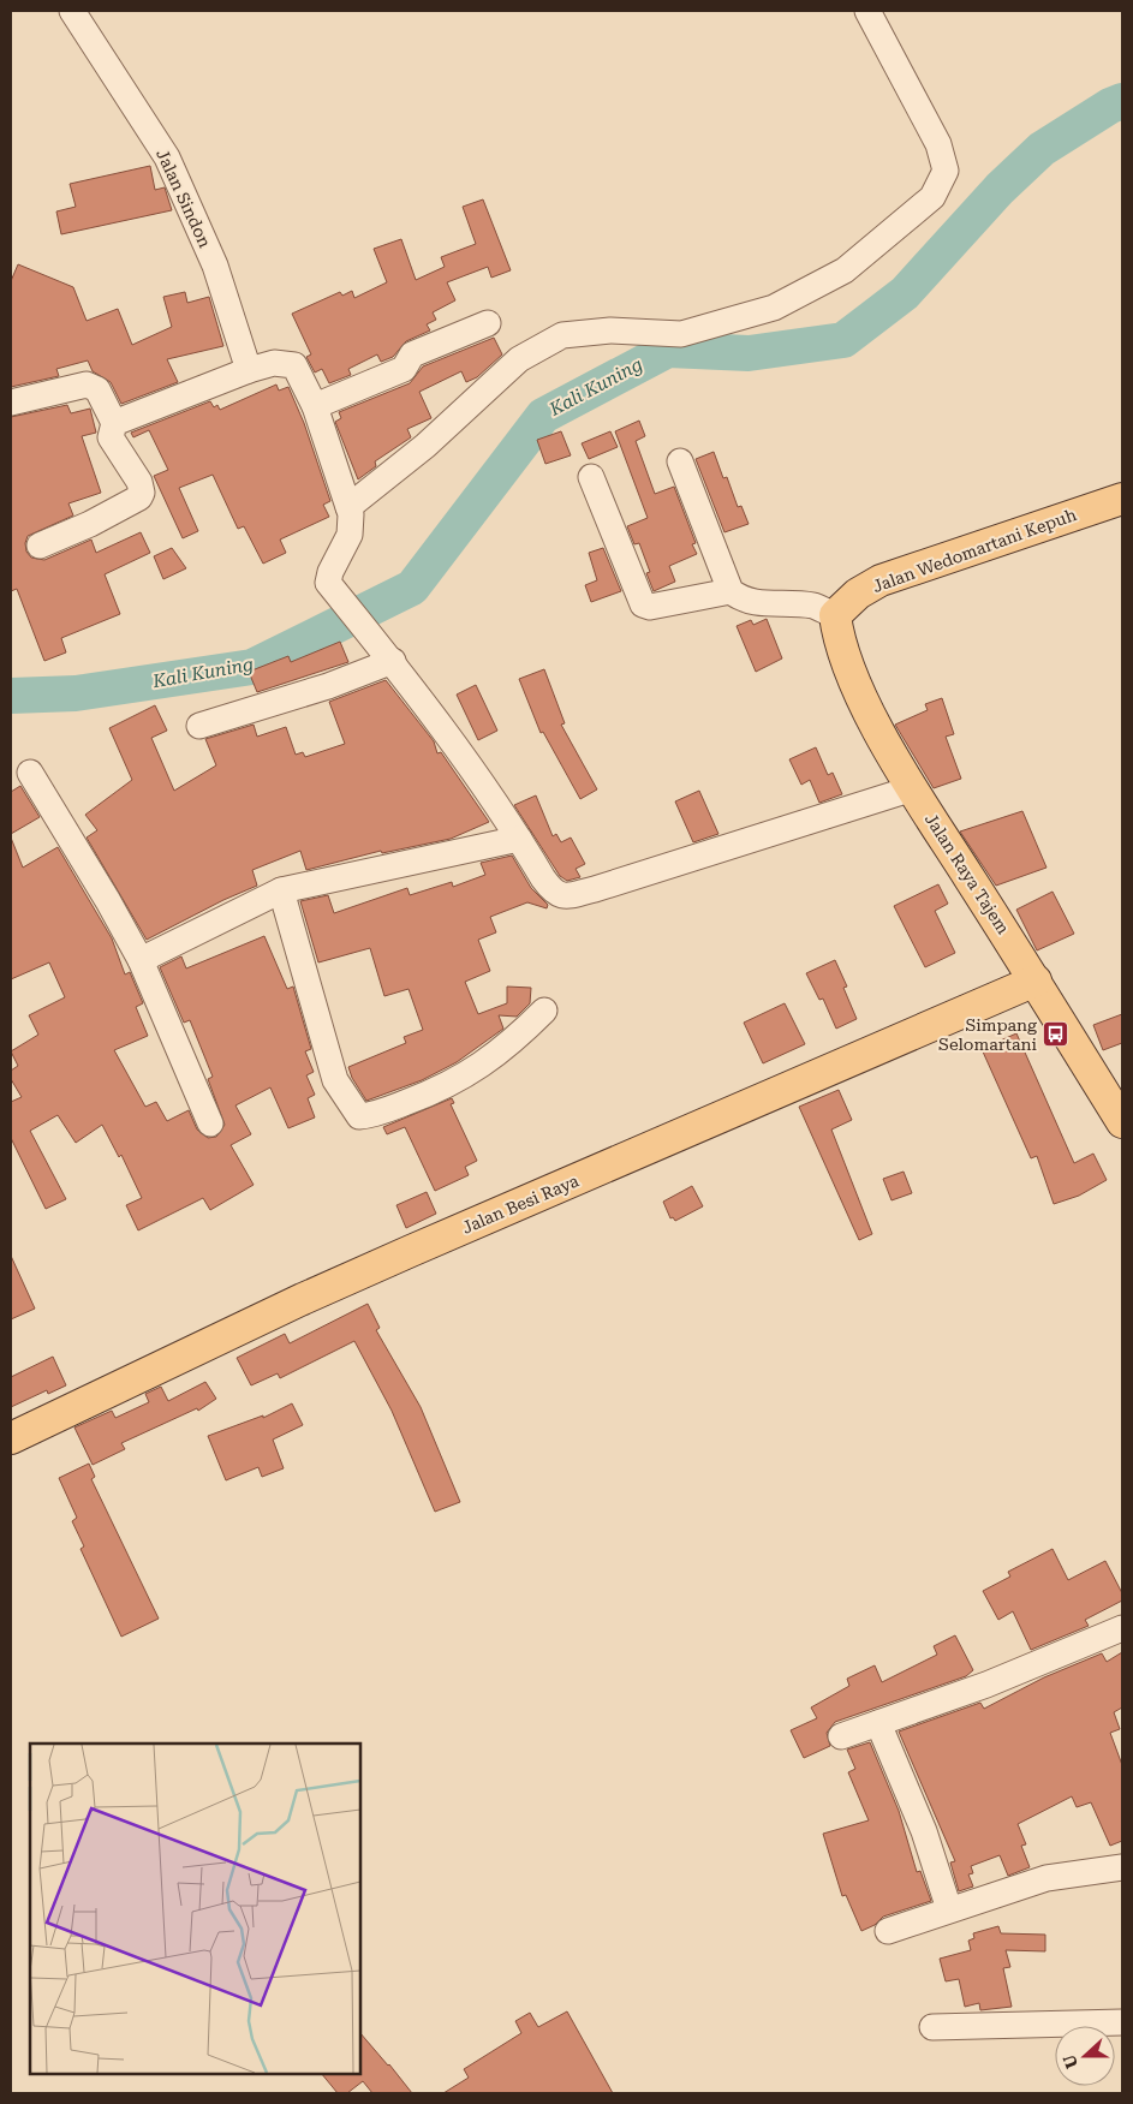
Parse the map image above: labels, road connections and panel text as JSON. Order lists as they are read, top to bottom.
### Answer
{
  "streets": {
    "main road": ["Jalan Wedomartani Kepuh", "Jalan Raya Tajem", "Jalan Besi Raya"],
    "street": ["Jalan Sindon"]
  },
  "crossings": [
    ["Jalan Wedomartani Kepuh", "Jalan Raya Tajem"],
    ["Jalan Raya Tajem", "Jalan Besi Raya"]
  ],
  "water": ["Kali Kuning"],
  "places": {
    "bus stop": ["Simpang Selomartani"]
  },
  "north": "left"
}
